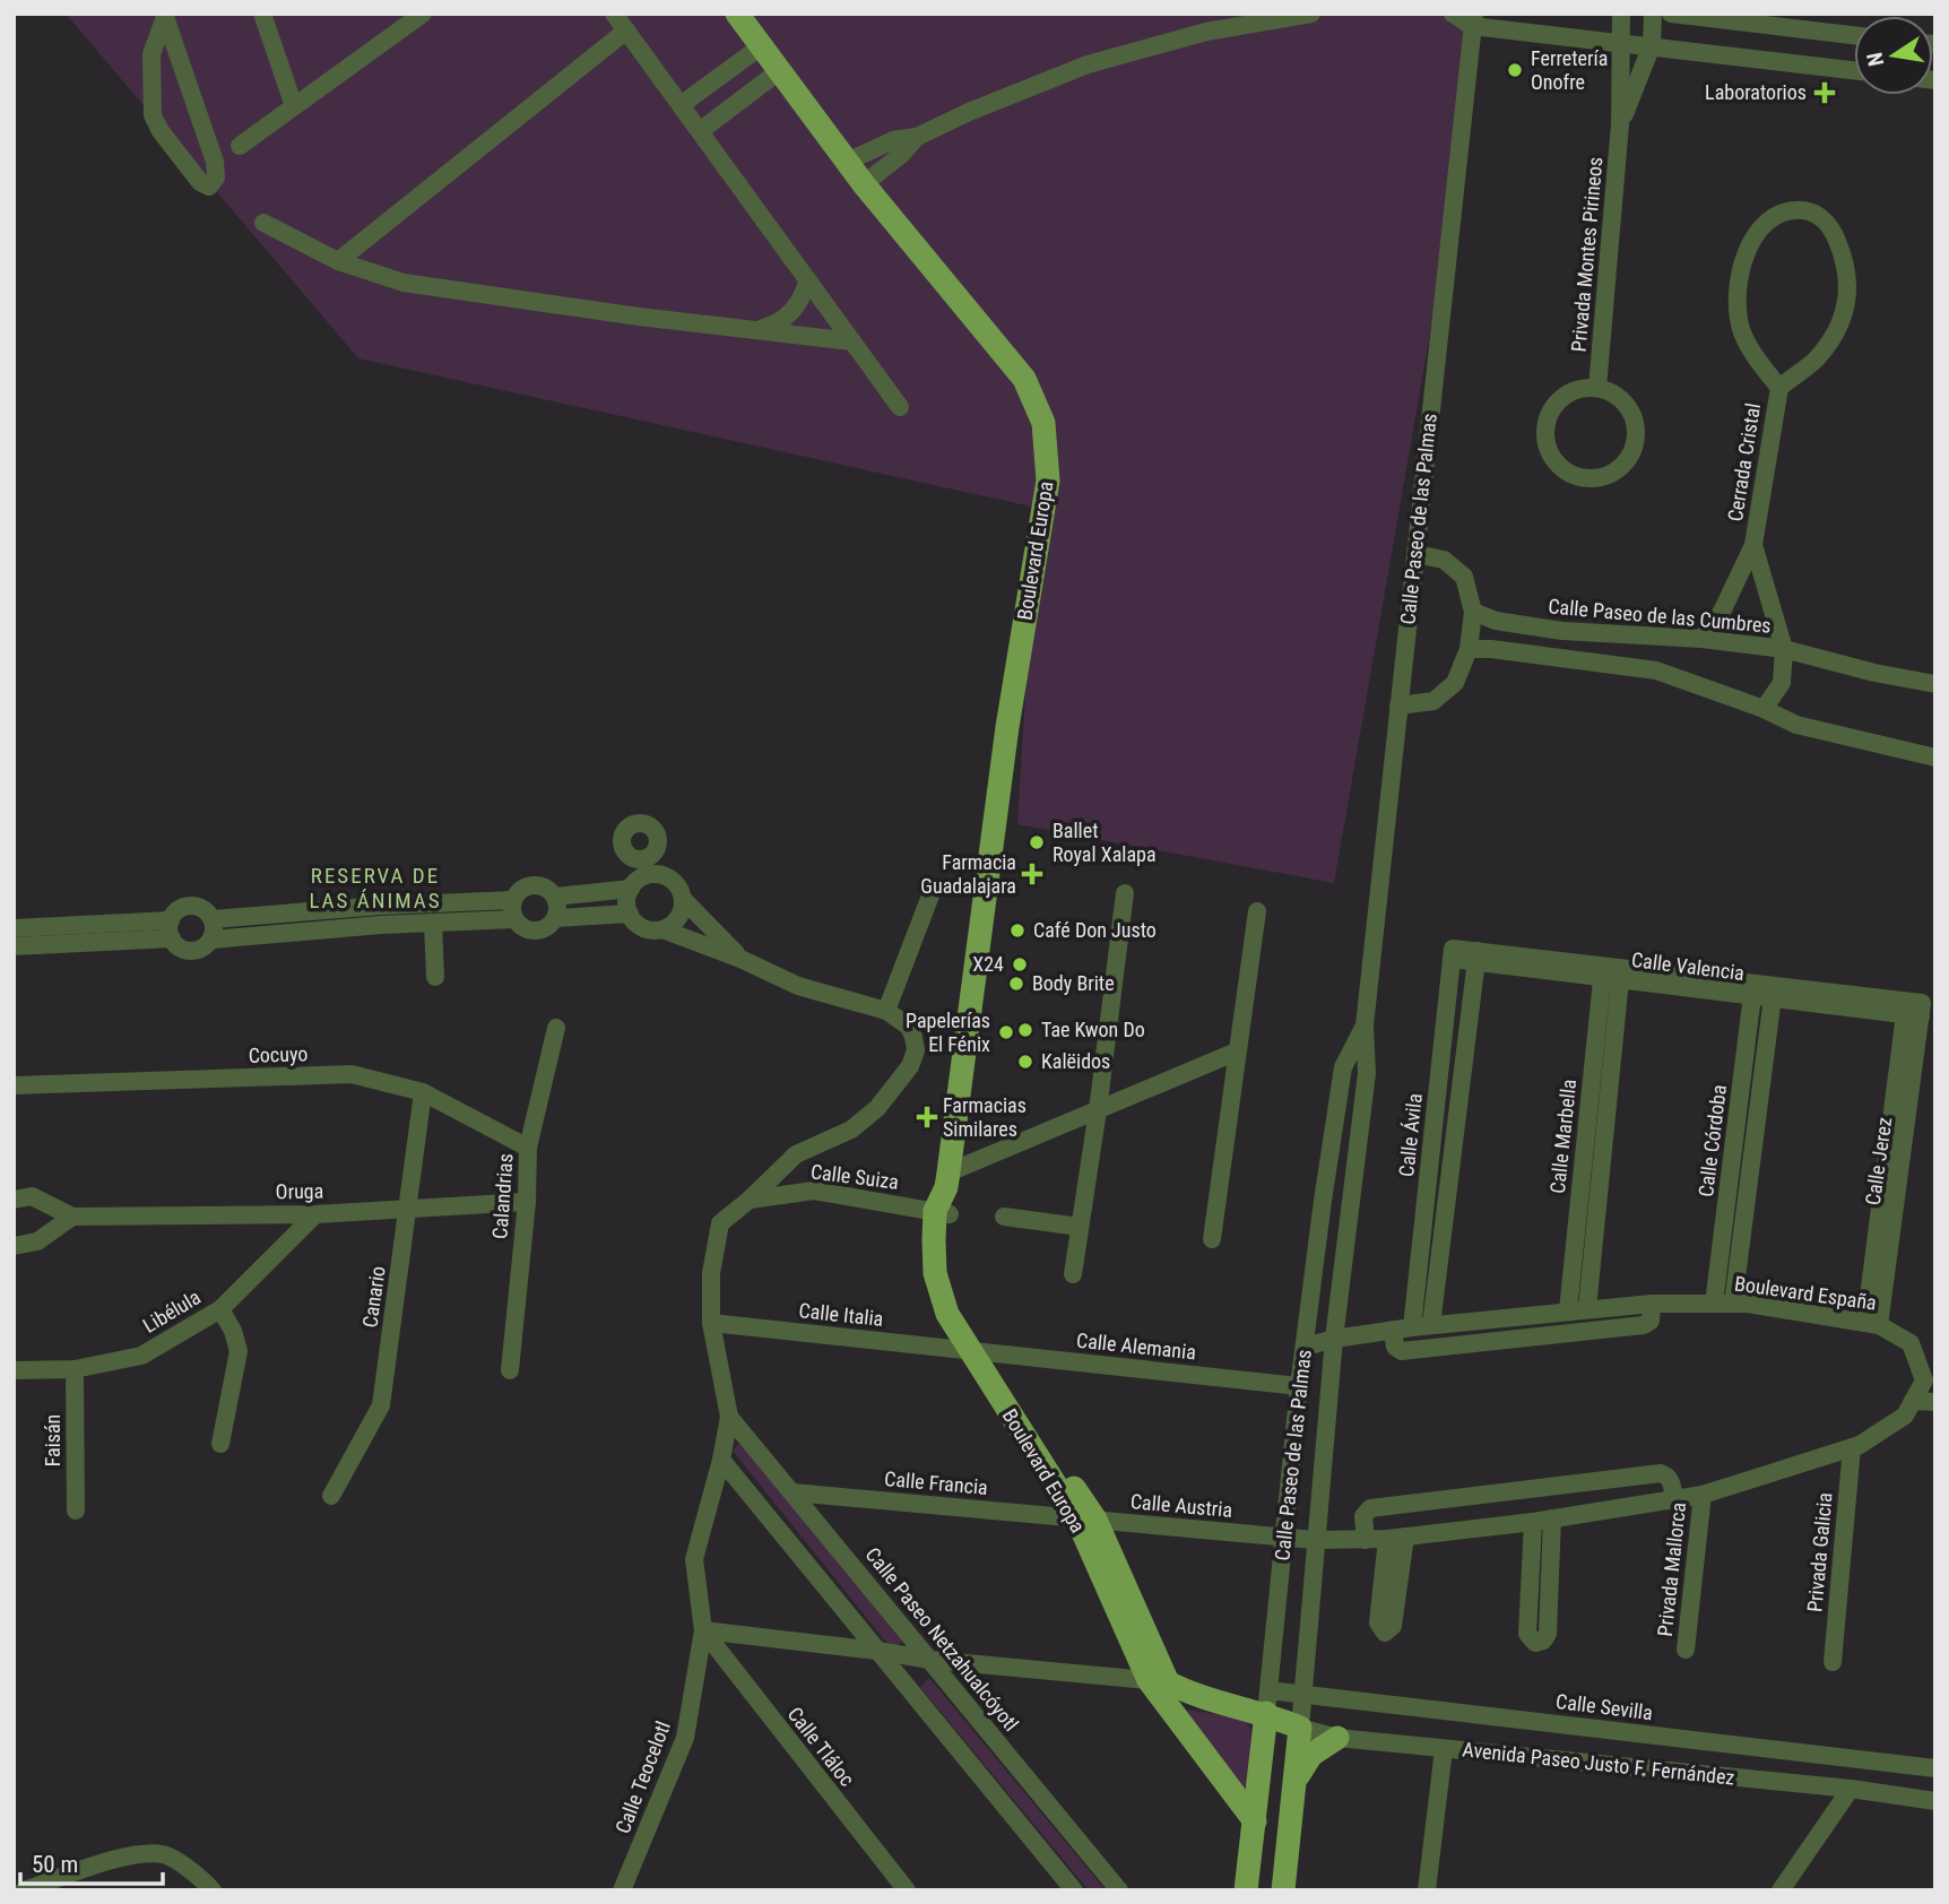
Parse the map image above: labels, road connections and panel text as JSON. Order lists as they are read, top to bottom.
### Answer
{
  "streets": {
    "main road": ["Calle Paseo de las Palmas", "Boulevard Europa", "Avenida Paseo Justo F. Fernández"],
    "street": [
      "Privada Montes Pirineos",
      "Cerrada Cristal",
      "Calle Paseo de las Cumbres",
      "Calle Valencia",
      "Cocuyo",
      "Calle Ávila",
      "Calle Marbella",
      "Calle Córdoba",
      "Calle Jerez",
      "Calle Suiza",
      "Oruga",
      "Calandrias",
      "Boulevard España",
      "Canario",
      "Libélula",
      "Calle Italia",
      "Calle Alemania",
      "Faisán",
      "Calle Francia",
      "Calle Austria",
      "Privada Galicia",
      "Privada Mallorca",
      "Calle Paseo Netzahualcóyotl",
      "Calle Sevilla",
      "Calle Tláloc",
      "Calle Teocelotl"
    ]
  },
  "crossings": [
    ["Cerrada Cristal", "Calle Paseo de las Cumbres"],
    ["Calle Paseo de las Palmas", "Boulevard Europa"],
    ["Calle Paseo de las Palmas", "Boulevard España"],
    ["Calle Paseo de las Palmas", "Calle Alemania"],
    ["Calle Paseo de las Palmas", "Calle Austria"],
    ["Calle Paseo de las Palmas", "Calle Sevilla"],
    ["Calle Paseo de las Palmas", "Avenida Paseo Justo F. Fernández"],
    ["Boulevard Europa", "Calle Suiza"],
    ["Boulevard Europa", "Calle Italia"],
    ["Boulevard Europa", "Calle Alemania"],
    ["Boulevard Europa", "Calle Francia"],
    ["Boulevard Europa", "Calle Austria"],
    ["Calle Valencia", "Calle Ávila"],
    ["Calle Valencia", "Calle Marbella"],
    ["Calle Valencia", "Calle Córdoba"],
    ["Calle Valencia", "Calle Jerez"],
    ["Cocuyo", "Calandrias"],
    ["Cocuyo", "Canario"],
    ["Calle Ávila", "Boulevard España"],
    ["Calle Marbella", "Boulevard España"],
    ["Calle Córdoba", "Boulevard España"],
    ["Calle Jerez", "Boulevard España"],
    ["Oruga", "Calandrias"],
    ["Oruga", "Canario"],
    ["Oruga", "Libélula"],
    ["Libélula", "Faisán"],
    ["Calle Italia", "Calle Alemania"],
    ["Calle Francia", "Calle Austria"],
    ["Calle Francia", "Calle Paseo Netzahualcóyotl"],
    ["Calle Sevilla", "Avenida Paseo Justo F. Fernández"],
    ["Calle Tláloc", "Calle Teocelotl"]
  ],
  "districts": ["RESERVA DE LAS ÁNIMAS"],
  "places": {
    "other": [
      "Ferretería Onofre",
      "Ballet Royal Xalapa",
      "Café Don Justo",
      "X24",
      "Body Brite",
      "Tae Kwon Do",
      "Papelerías El Fénix",
      "Kalëidos"
    ],
    "health": ["Laboratorios", "Farmacia Guadalajara", "Farmacias Similares"]
  },
  "scale_bar": "50 m",
  "north": "left"
}
